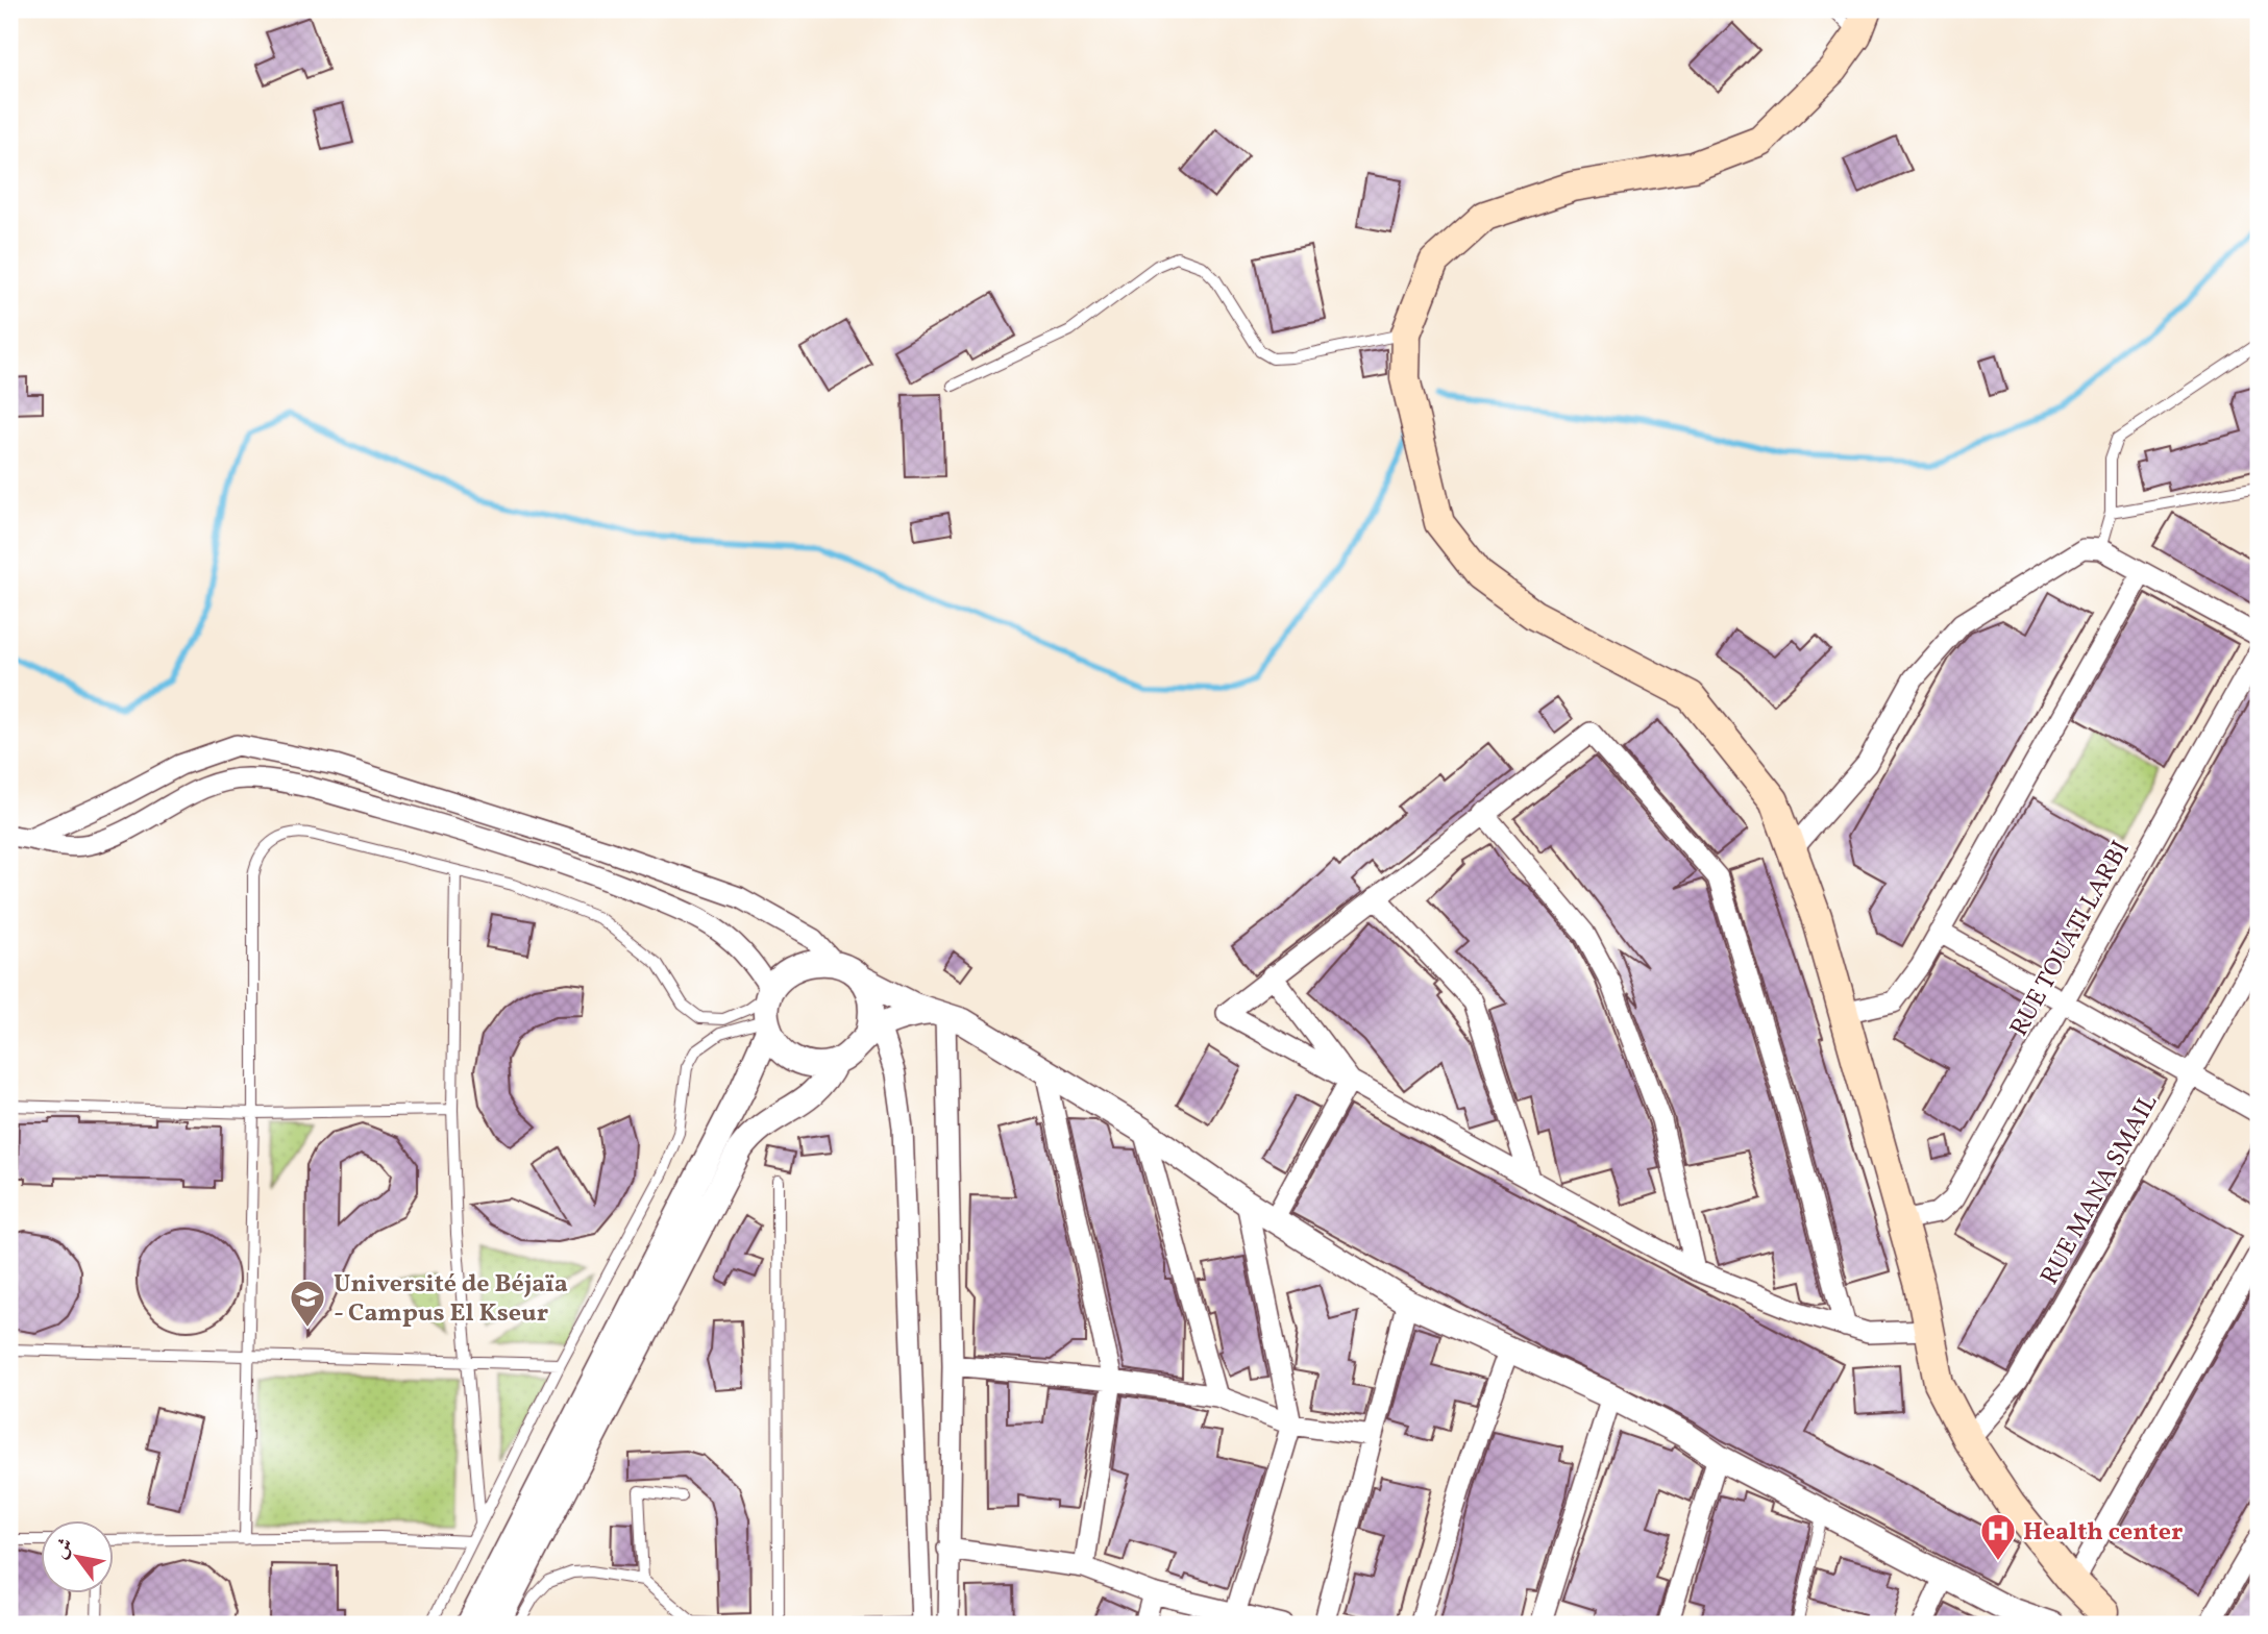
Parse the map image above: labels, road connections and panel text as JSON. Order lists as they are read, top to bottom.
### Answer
{
  "streets": {
    "street": ["RUE TOUATI LARBI", "RUE MANA SMAIL"]
  },
  "places": {
    "school or university": ["Université de Béjaïa - Campus El Kseur"],
    "hospital": ["Health center"]
  },
  "north": "top left"
}
